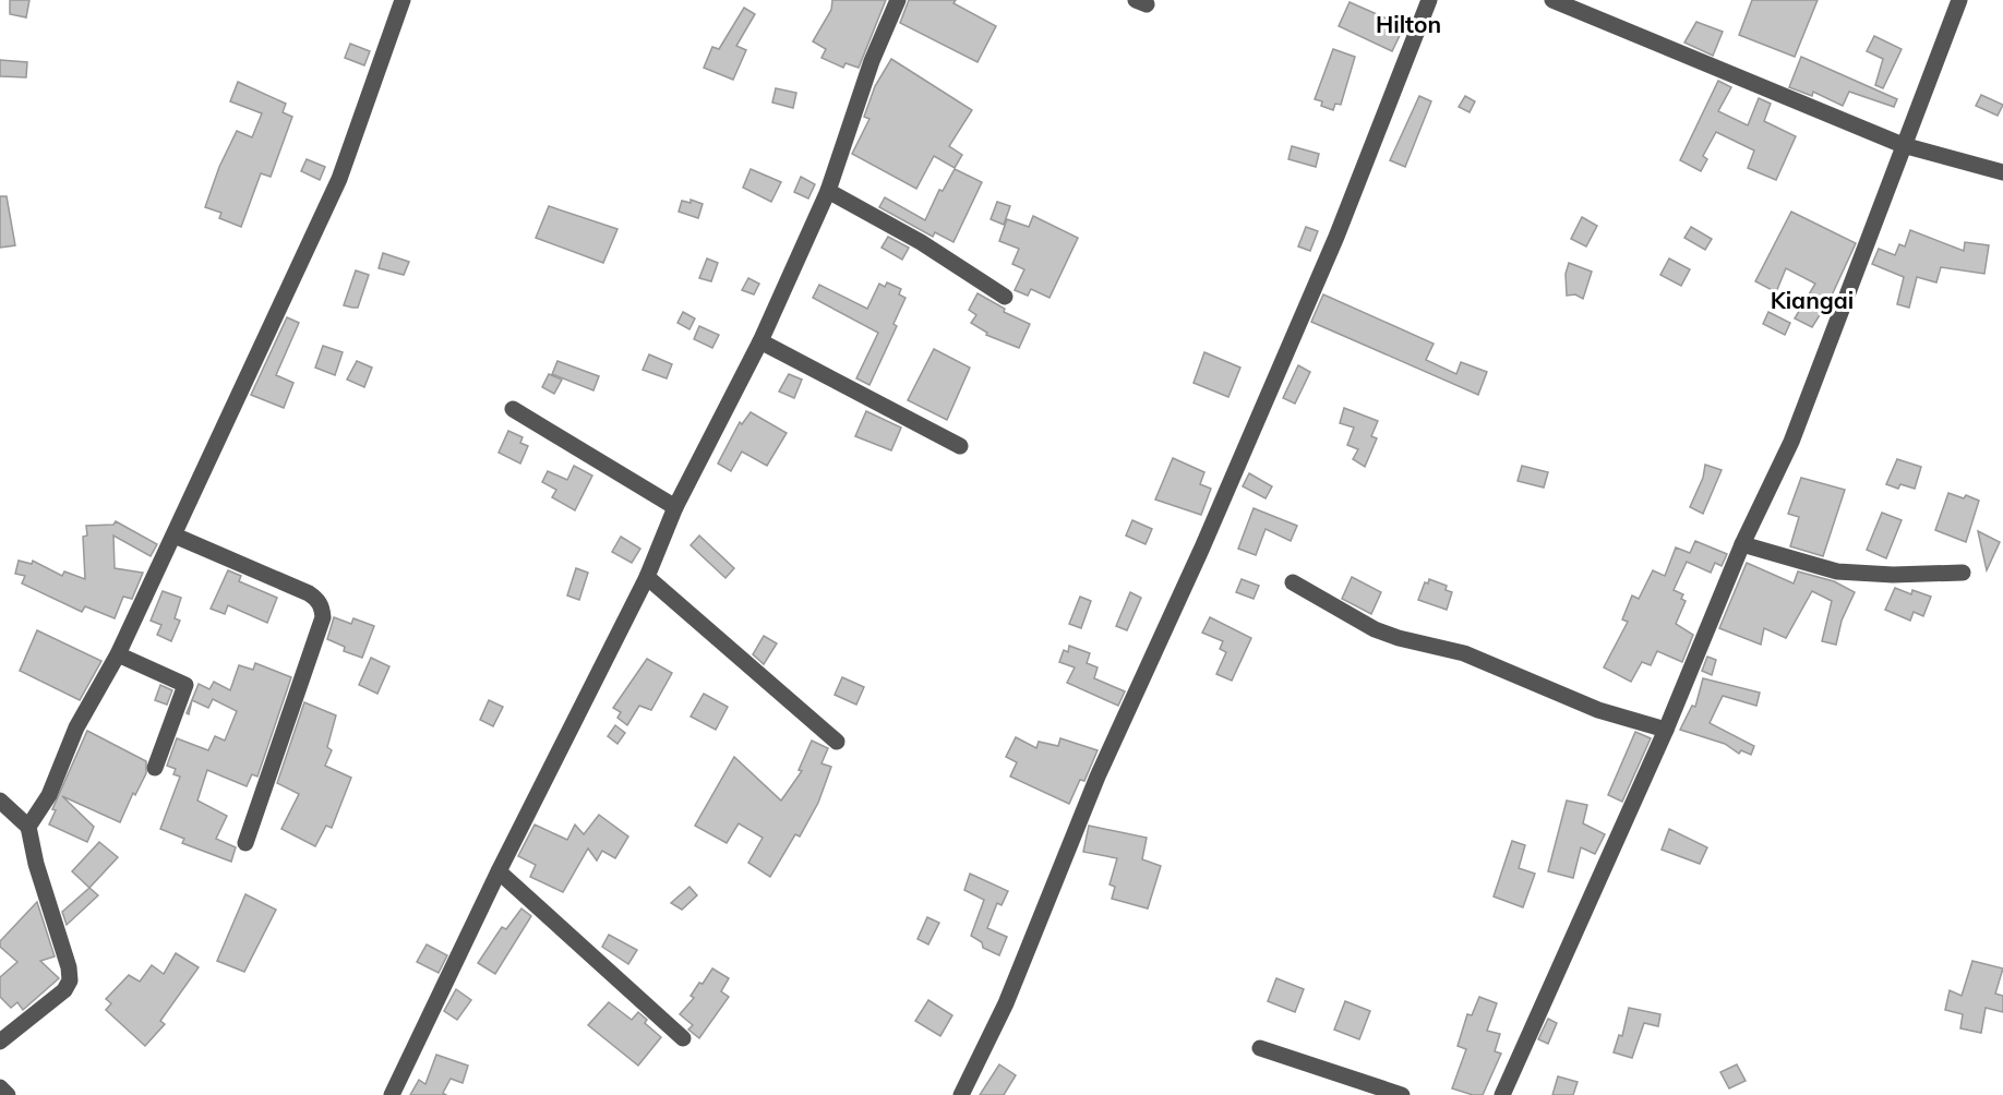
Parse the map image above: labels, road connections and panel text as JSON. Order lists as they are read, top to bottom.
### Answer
{
  "districts": ["Hilton", "Kiangai"]
}
